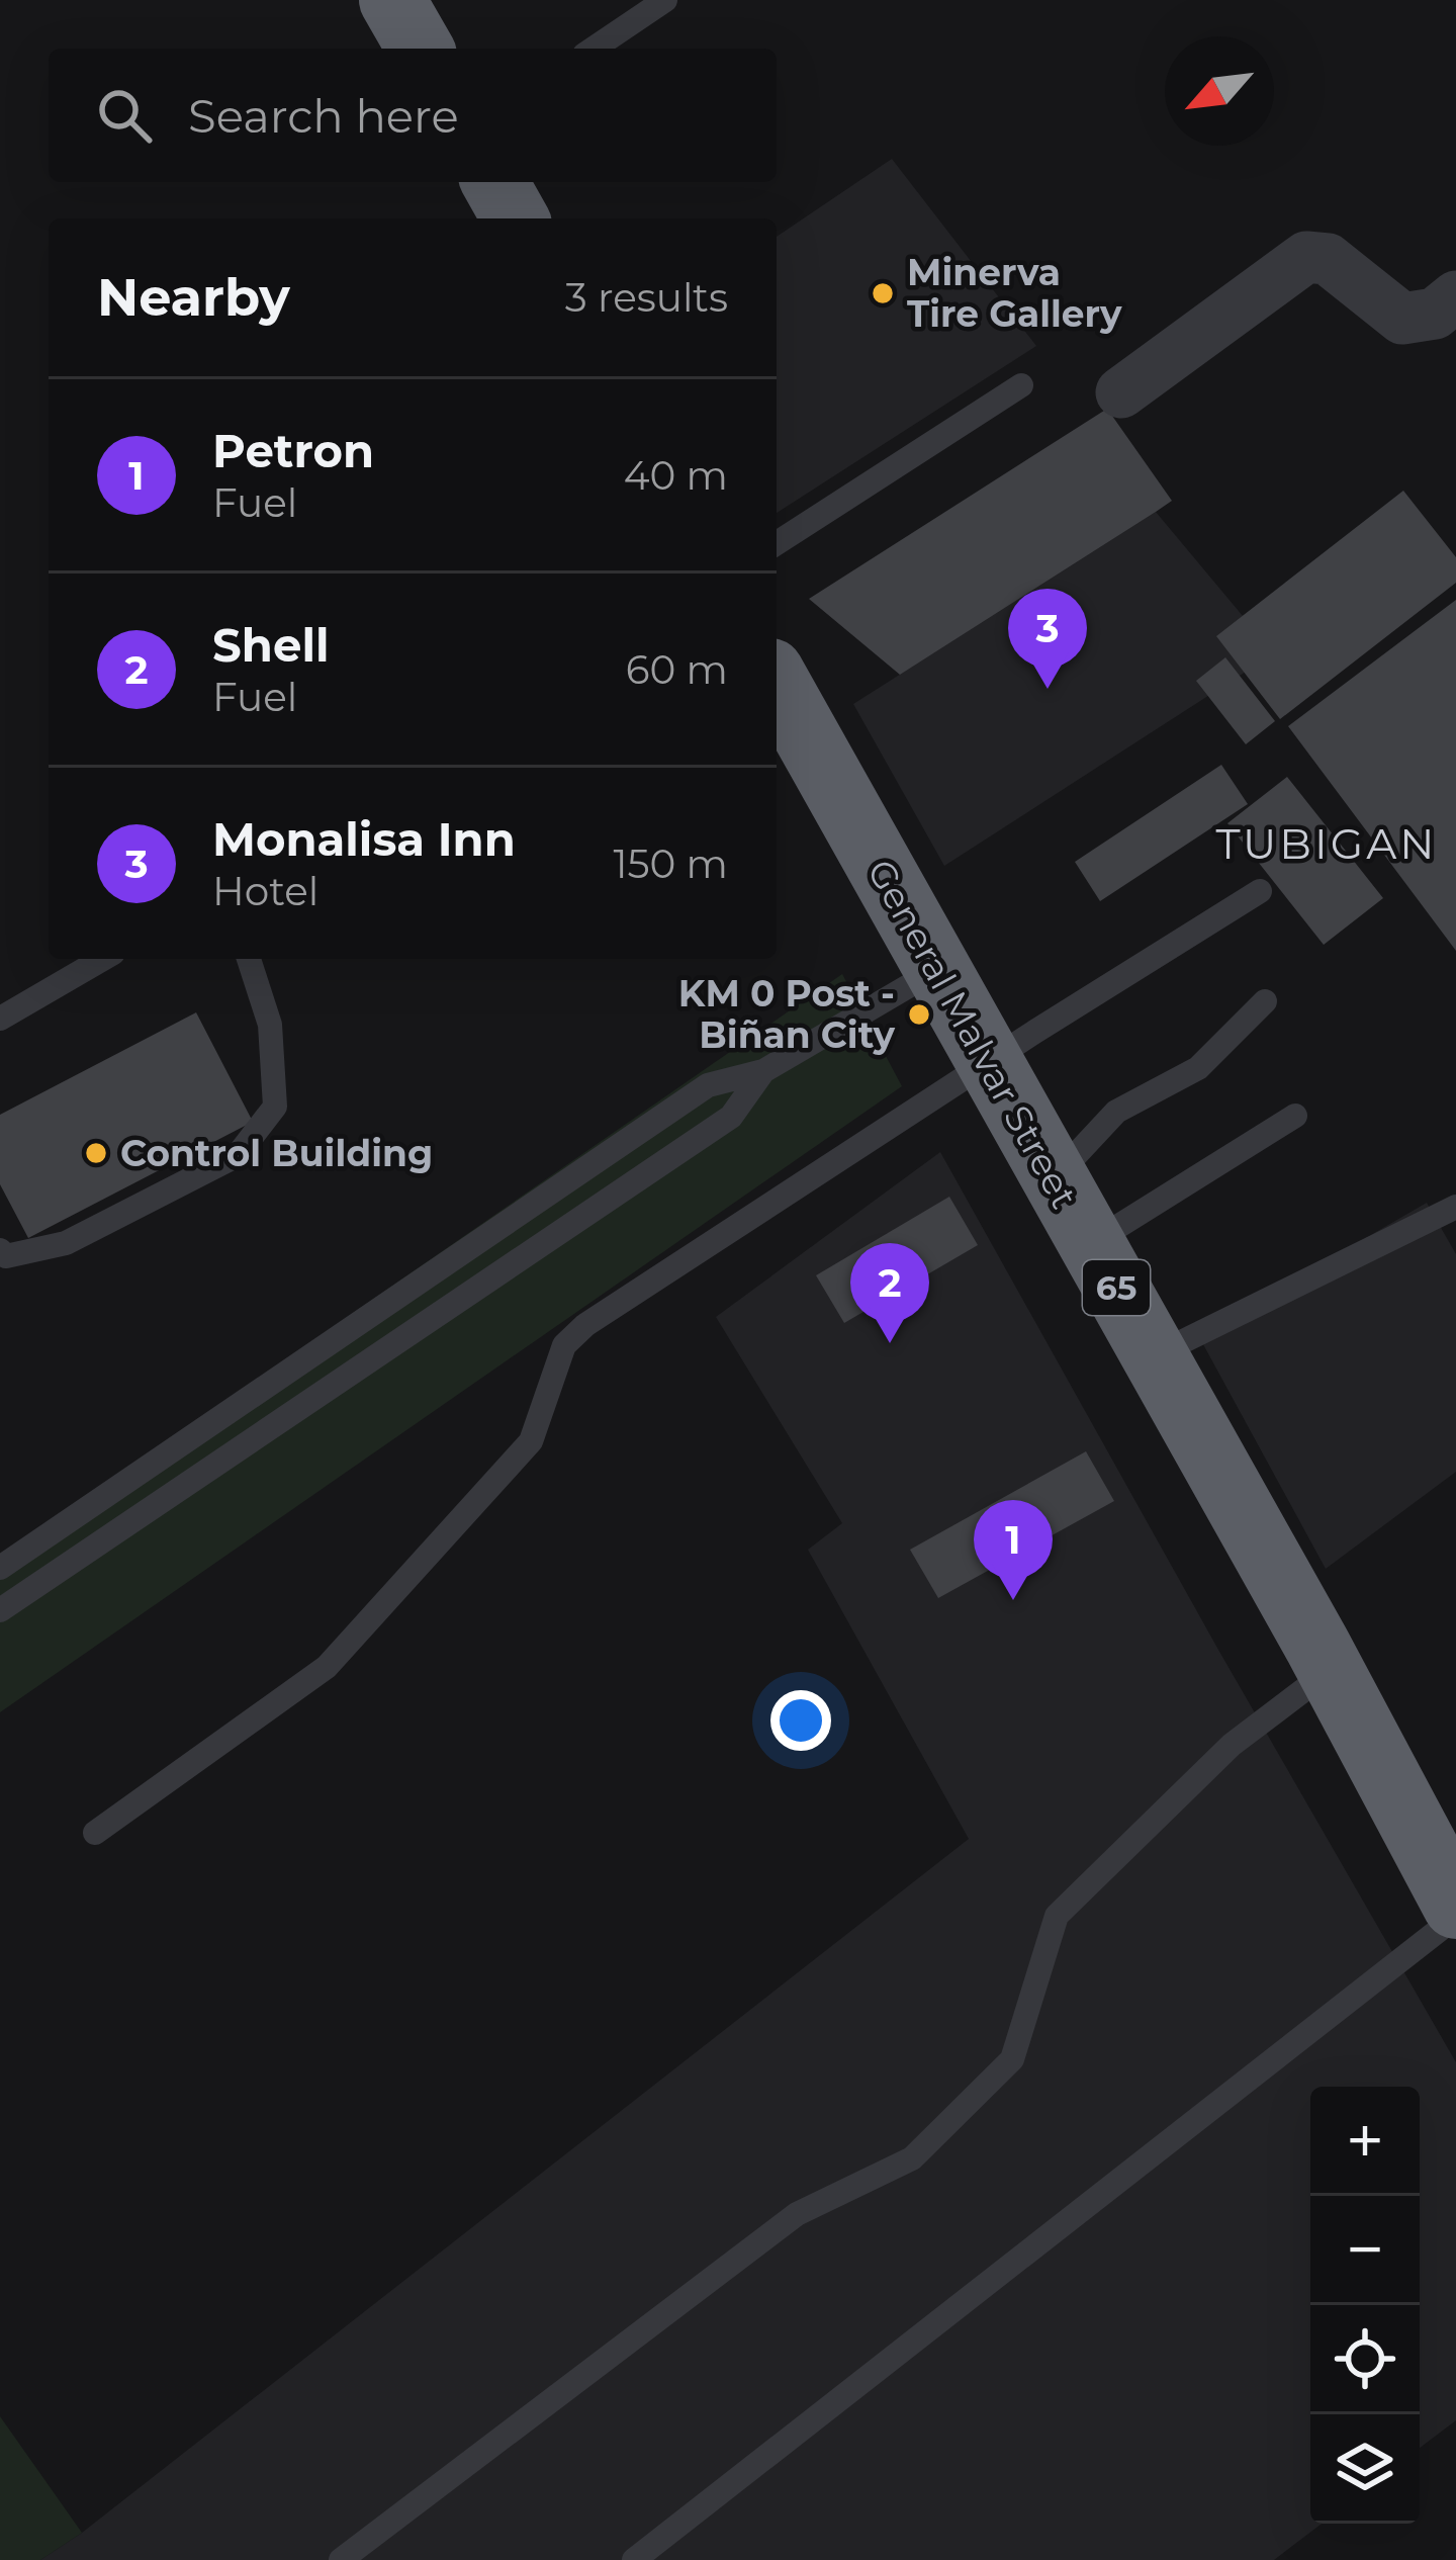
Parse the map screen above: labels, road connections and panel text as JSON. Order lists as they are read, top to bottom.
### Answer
{
  "streets": {
    "highway": ["General Malvar Street", "65"]
  },
  "districts": ["TUBIGAN"],
  "places": ["Minerva Tire Gallery", "KM 0 Post - Biñan City", "Control Building"],
  "north": "bottom left",
  "page": {
    "search": "Search here",
    "heading": ["Nearby", "3 results"],
    "list": [
      {
        "mark": "1",
        "name": "Petron",
        "note": "Fuel",
        "value": "40 m"
      },
      {
        "mark": "2",
        "name": "Shell",
        "note": "Fuel",
        "value": "60 m"
      },
      {
        "mark": "3",
        "name": "Monalisa Inn",
        "note": "Hotel",
        "value": "150 m"
      }
    ],
    "pins": ["3", "2", "1"],
    "map_buttons": ["+", "−"]
  }
}
